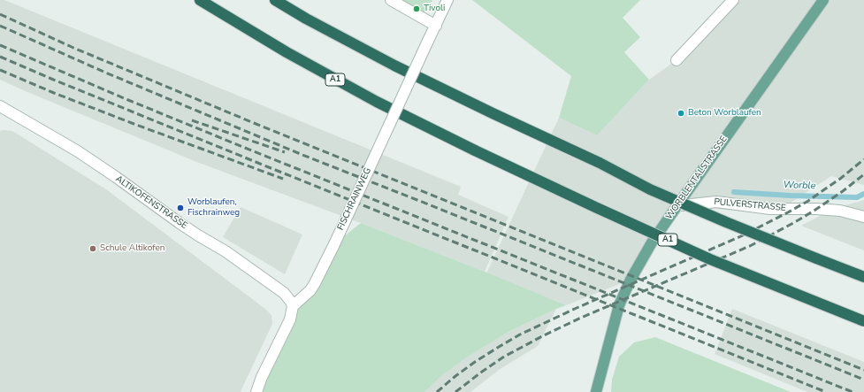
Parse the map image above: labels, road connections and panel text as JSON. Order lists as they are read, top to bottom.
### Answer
{
  "streets": {
    "highway": ["A1"],
    "main road": ["WORBLENTALSTRASSE"],
    "street": ["FISCHRAINWEG", "ALTIKOFENSTRASSE", "PULVERSTRASSE"]
  },
  "crossings": [
    ["WORBLENTALSTRASSE", "PULVERSTRASSE"],
    ["FISCHRAINWEG", "ALTIKOFENSTRASSE"]
  ],
  "water": ["Worble"],
  "places": [
    "Tivoli",
    "Beton Worblaufen",
    "Worblaufen, Fischrainweg",
    "Schule Altikofen"
  ]
}
